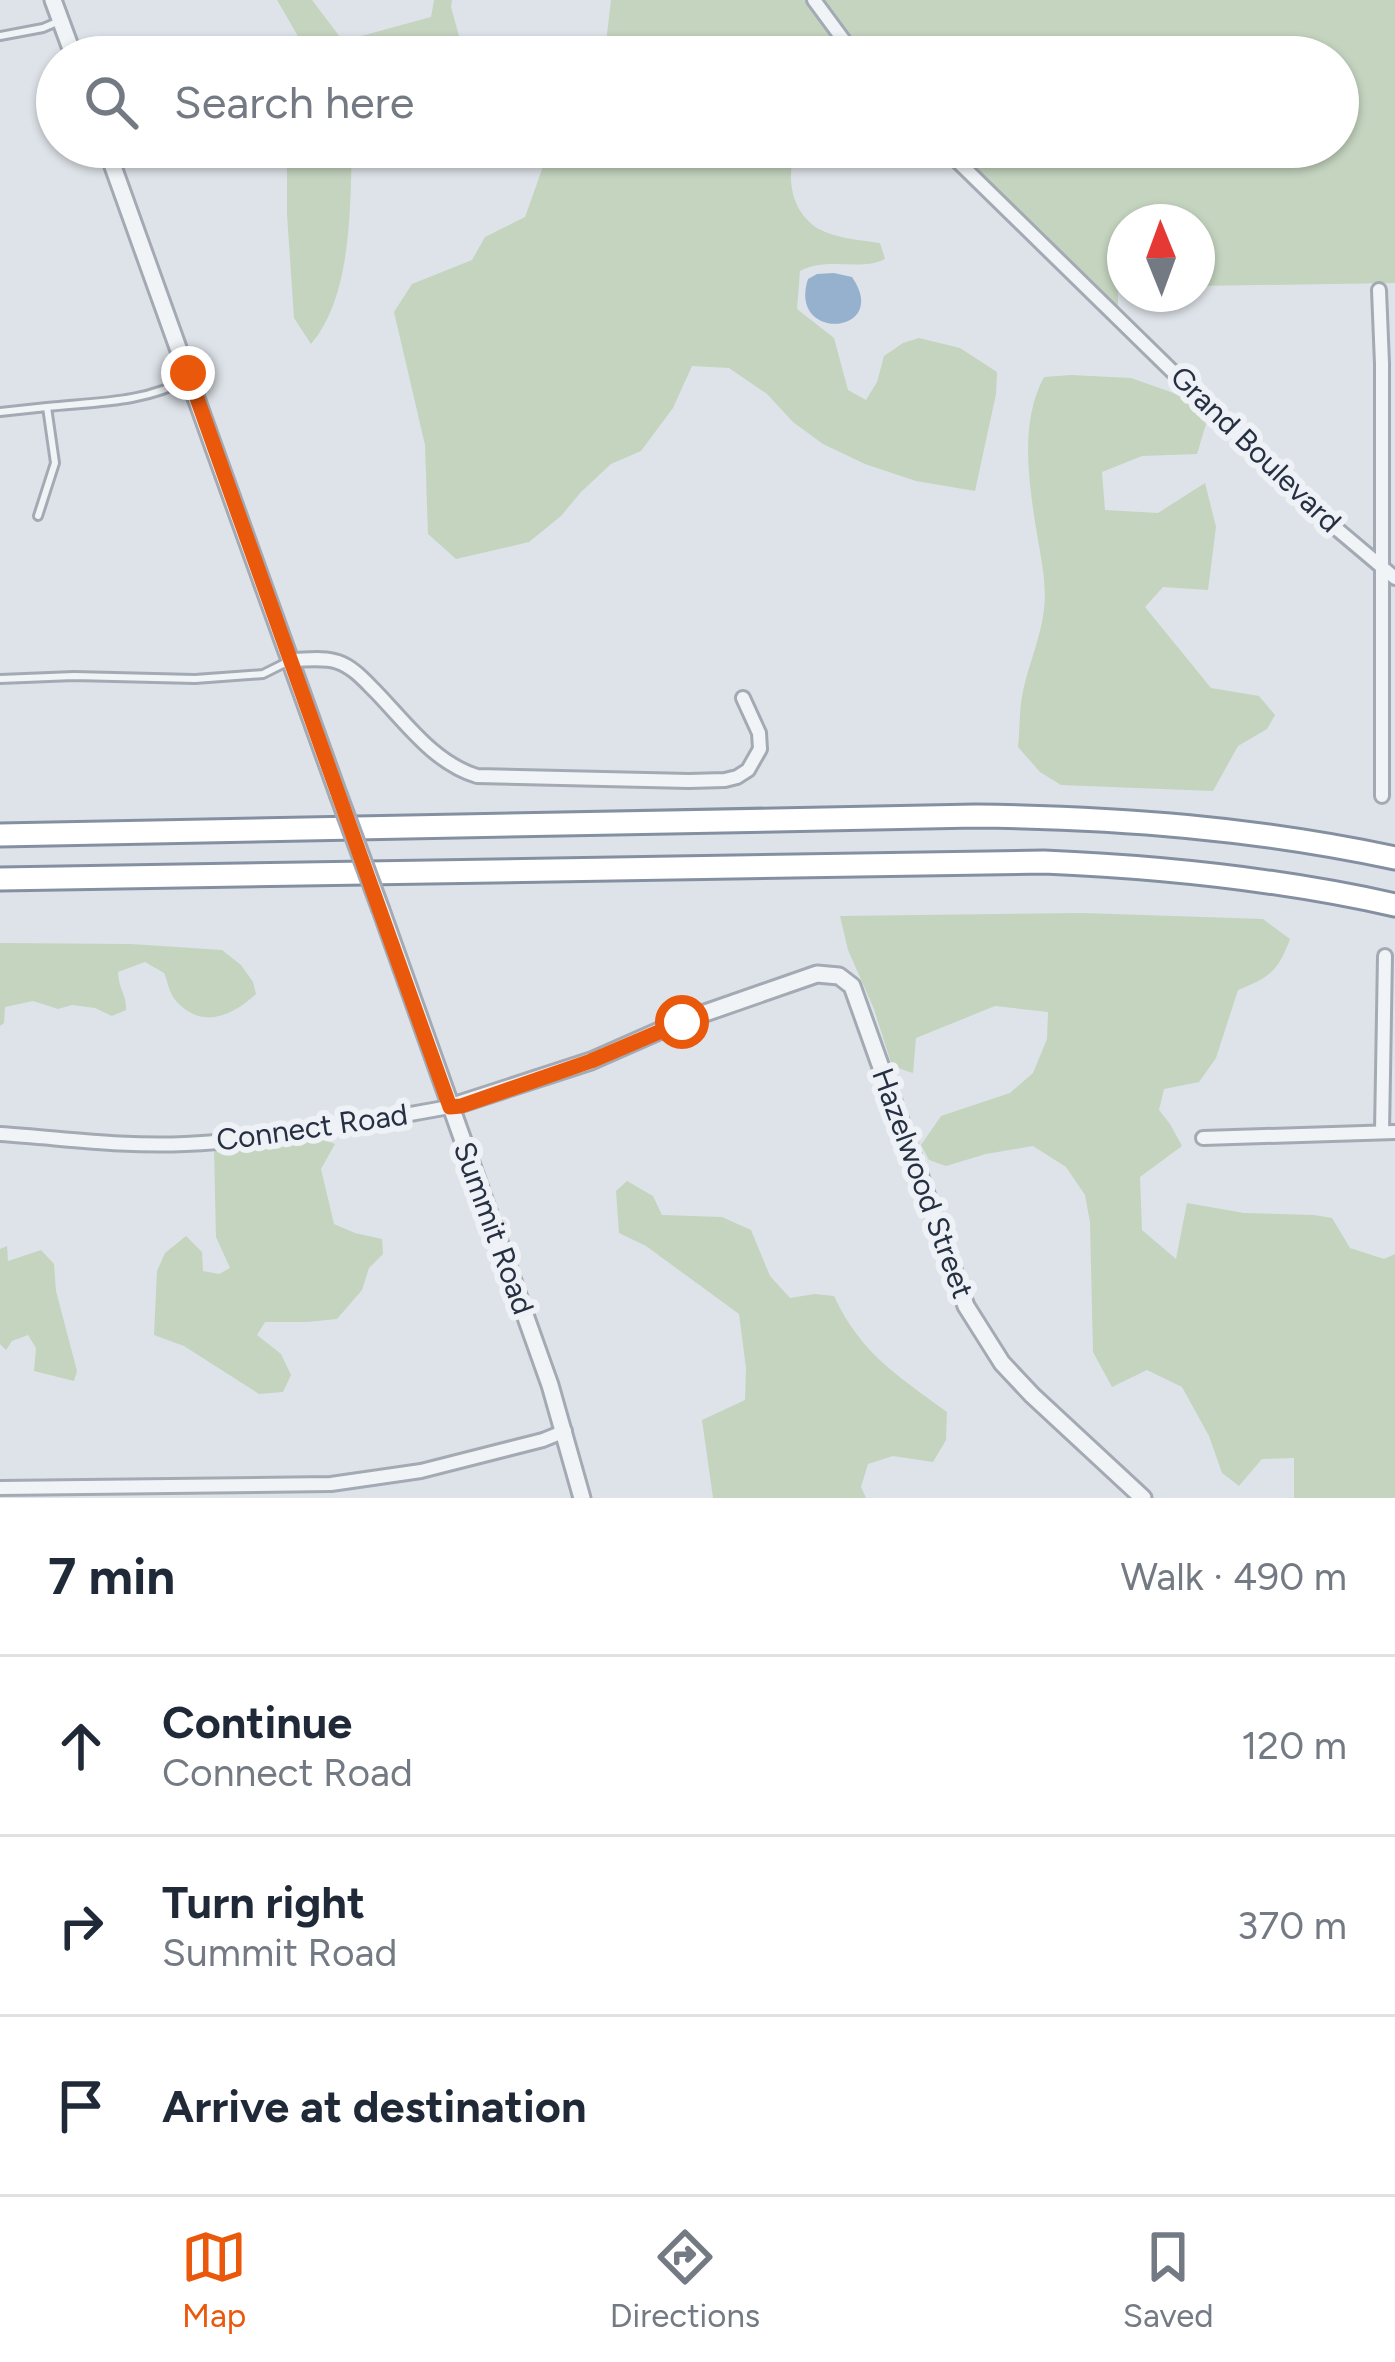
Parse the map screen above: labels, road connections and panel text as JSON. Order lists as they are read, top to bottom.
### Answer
{
  "streets": {
    "street": [
      "Grand Boulevard",
      "Connect Road",
      "Hazelwood Street",
      "Summit Road"
    ]
  },
  "crossings": [
    ["Connect Road", "Hazelwood Street"],
    ["Connect Road", "Summit Road"]
  ],
  "north": "top",
  "page": {
    "search": "Search here",
    "heading": ["7 min", "Walk · 490 m"],
    "list": [
      ["Continue", "Connect Road", "120 m"],
      ["Turn right", "Summit Road", "370 m"],
      "Arrive at destination"
    ],
    "nav": ["Map", "Directions", "Saved"]
  }
}
